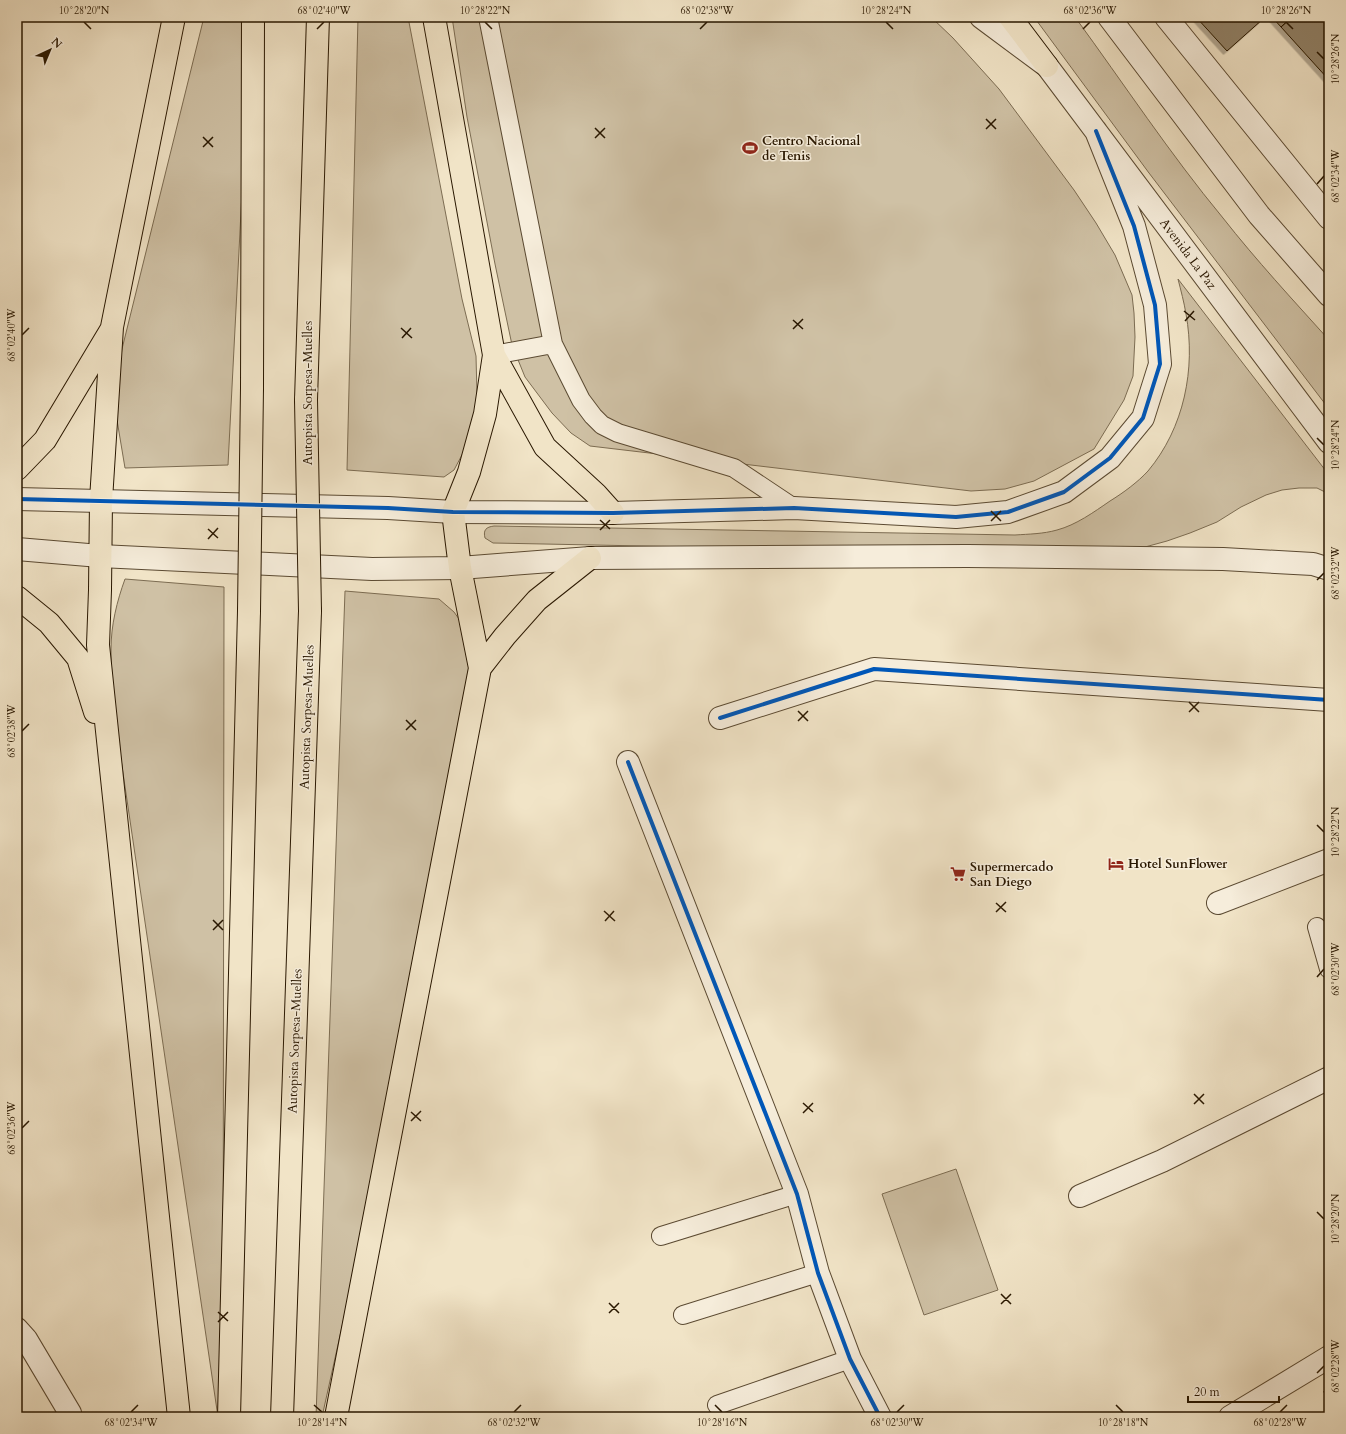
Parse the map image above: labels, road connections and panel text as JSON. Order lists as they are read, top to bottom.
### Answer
{
  "streets": {
    "main road": ["Autopista Sorpesa-Muelles"],
    "street": ["Avenida La Paz"]
  },
  "places": {
    "sports": ["Centro Nacional de Tenis"],
    "hotel": ["Hotel SunFlower"],
    "supermarket": ["Supermercado San Diego"]
  },
  "scale_bar": "20 m",
  "north": "top right",
  "coordinates": [
    "10°28'20\"N",
    "68°02'40\"W",
    "10°28'22\"N",
    "68°02'38\"W",
    "10°28'24\"N",
    "68°02'36\"W",
    "10°28'26\"N",
    "68°02'34\"W",
    "68°02'32\"W",
    "68°02'30\"W",
    "68°02'28\"W",
    "10°28'14\"N",
    "10°28'16\"N",
    "10°28'18\"N"
  ]
}
